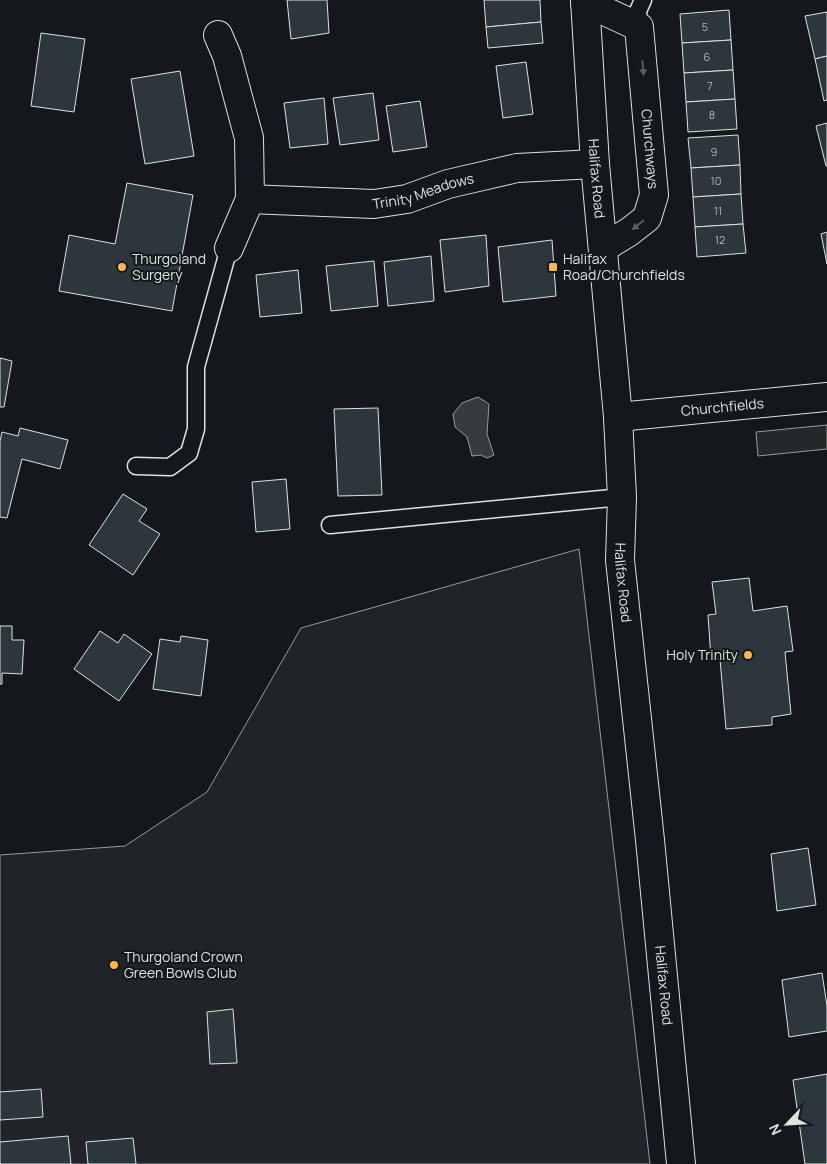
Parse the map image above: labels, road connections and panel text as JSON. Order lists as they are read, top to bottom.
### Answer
{
  "streets": {
    "main road": [
      "Churchways",
      "Halifax Road",
      "Trinity Meadows",
      "Churchfields"
    ]
  },
  "crossings": [
    ["Churchways", "Halifax Road"],
    ["Halifax Road", "Trinity Meadows"],
    ["Halifax Road", "Churchfields"]
  ],
  "one_way": ["Churchways"],
  "places": {
    "other": ["Thurgoland Surgery", "Holy Trinity", "Thurgoland Crown Green Bowls Club"],
    "transit": ["Halifax Road/Churchfields"]
  },
  "house_numbers": [
    "5",
    "6",
    "7",
    "8",
    "9",
    "10",
    "11",
    "12"
  ],
  "north": "bottom left"
}
